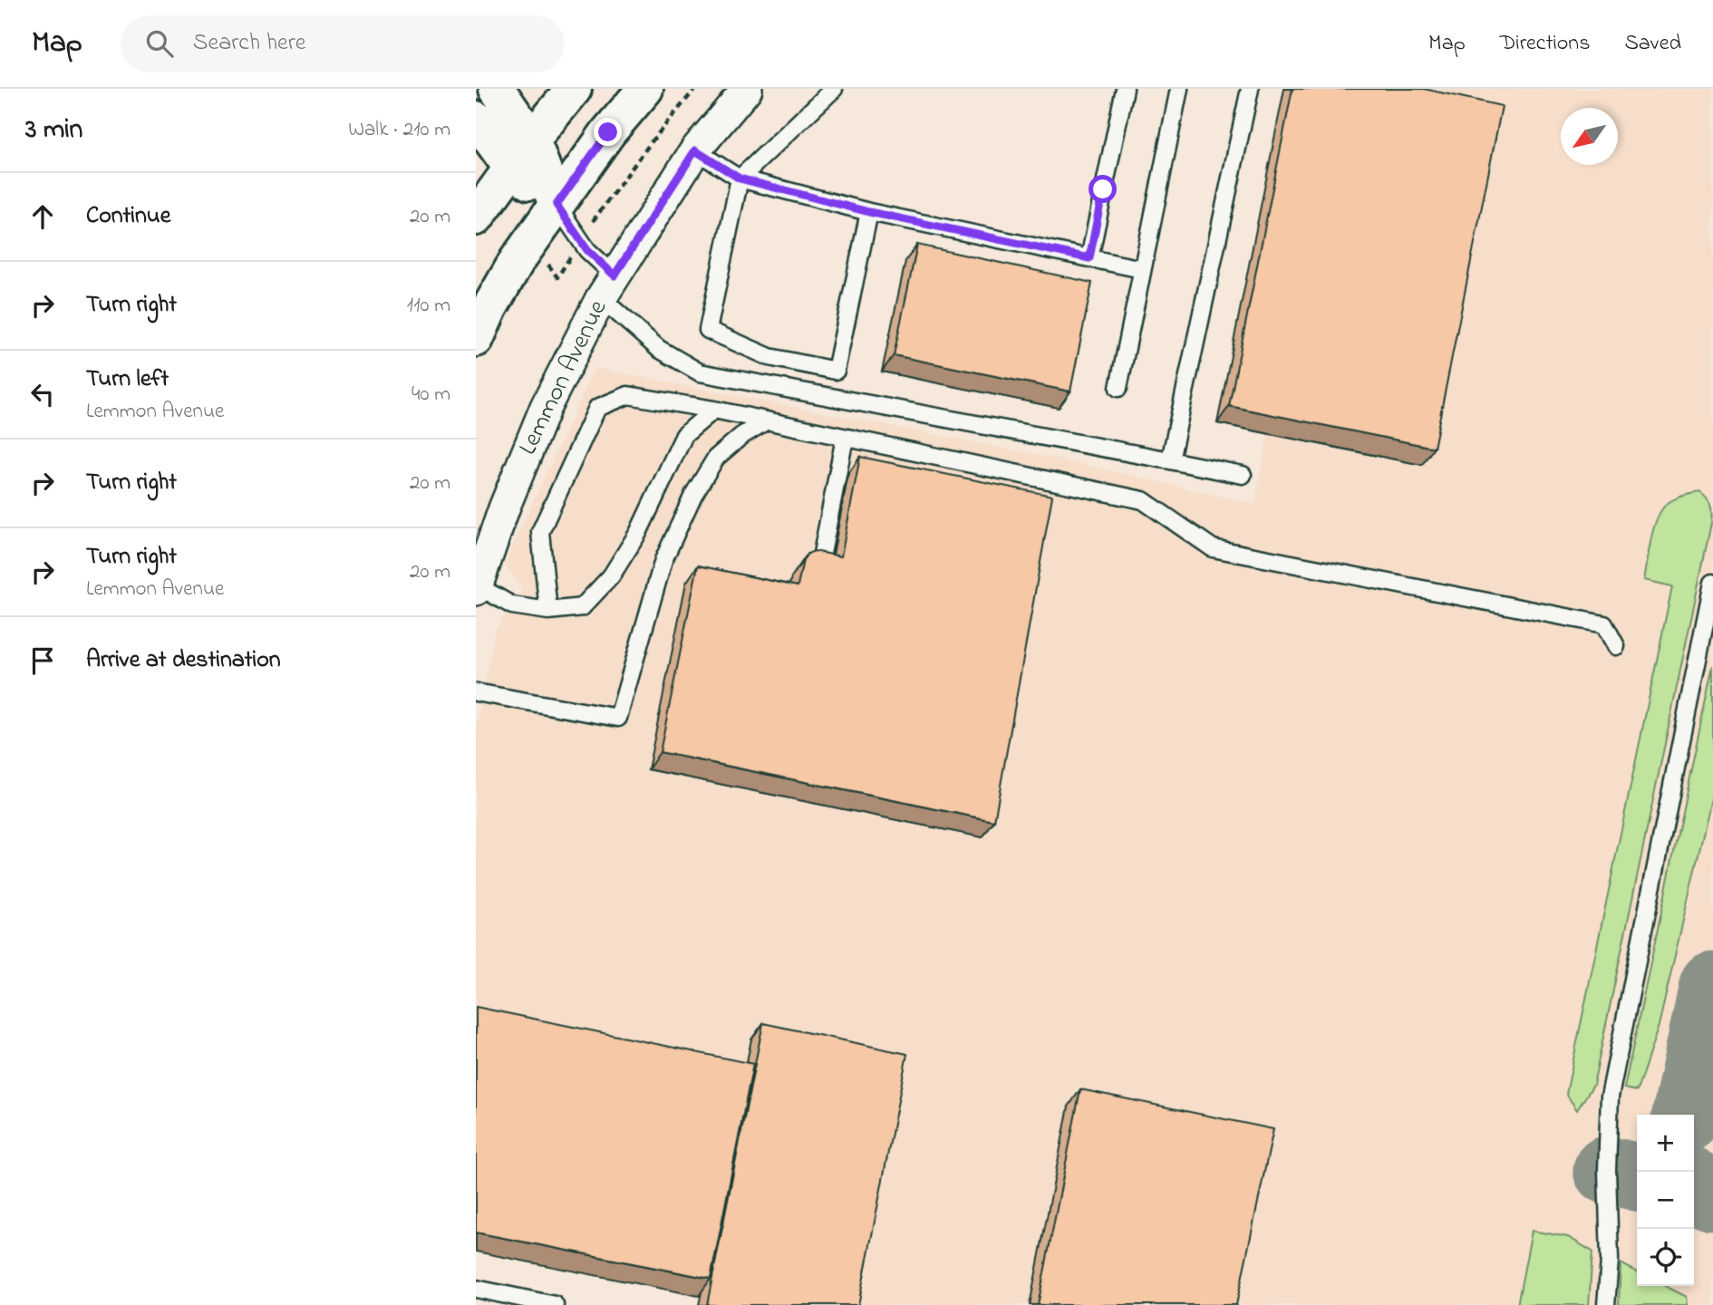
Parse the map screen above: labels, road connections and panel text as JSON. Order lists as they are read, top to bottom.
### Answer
{
  "streets": {
    "street": ["Lemmon Avenue"]
  },
  "north": "bottom left",
  "page": {
    "header": "Map",
    "search": "Search here",
    "nav": ["Map", "Directions", "Saved"],
    "heading": ["3 min", "Walk · 210 m"],
    "list": [
      ["Continue", "20 m"],
      ["Turn right", "110 m"],
      ["Turn left", "Lemmon Avenue", "40 m"],
      ["Turn right", "20 m"],
      ["Turn right", "Lemmon Avenue", "20 m"],
      "Arrive at destination"
    ],
    "map_buttons": ["+", "−"]
  }
}
